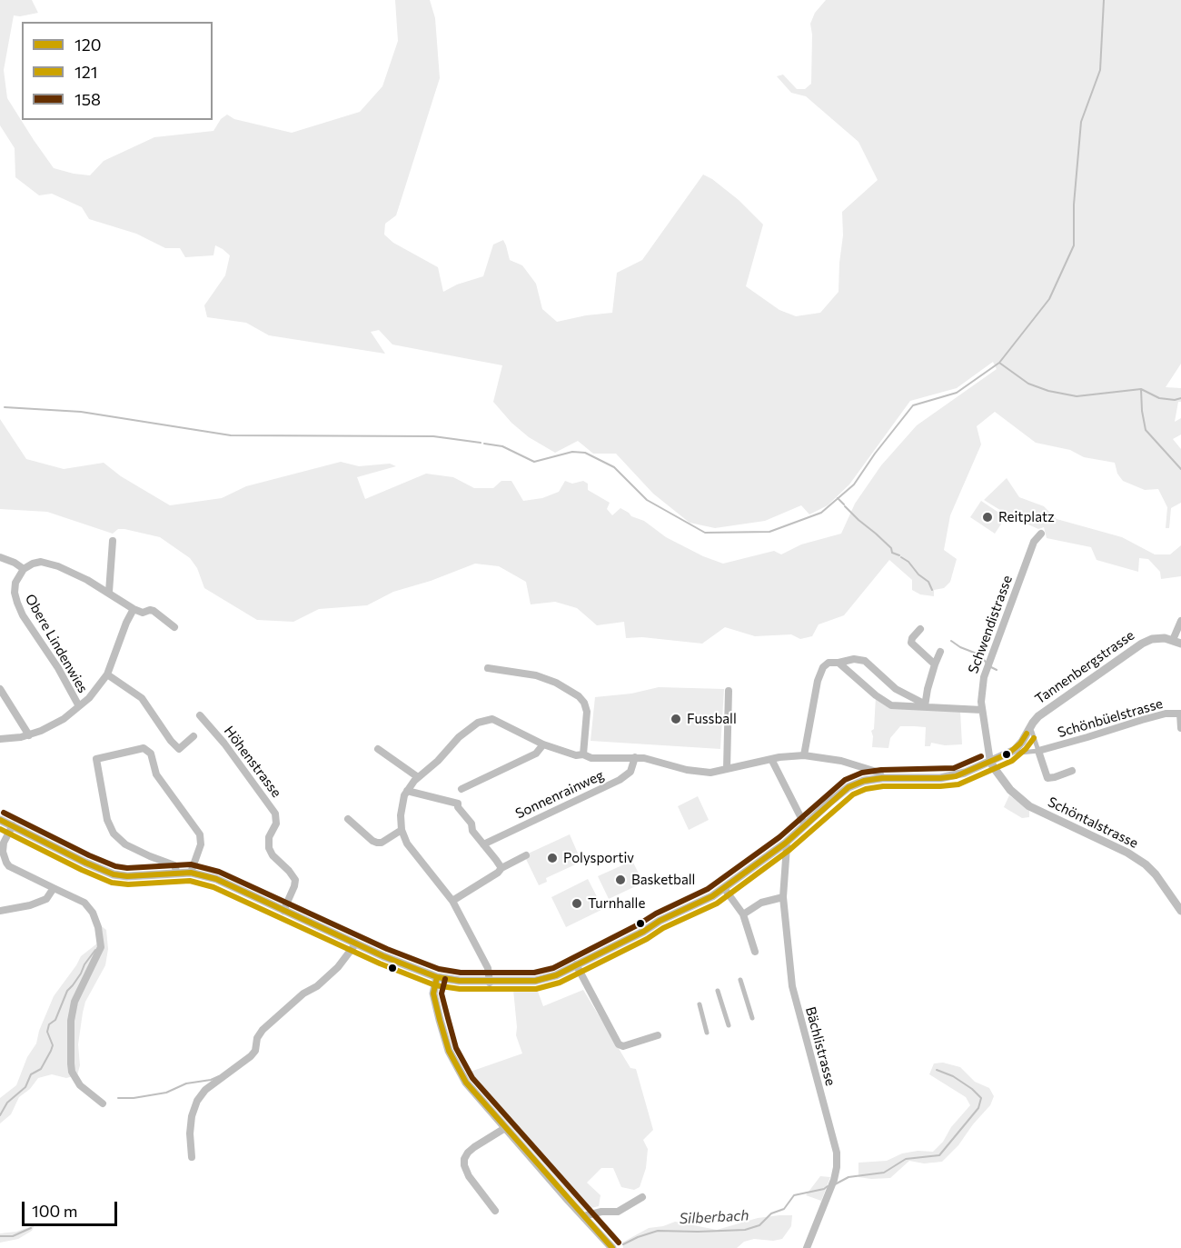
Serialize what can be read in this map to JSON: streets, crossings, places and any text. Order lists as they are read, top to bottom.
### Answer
{
  "streets": {
    "street": [
      "Schwendistrasse",
      "Obere Lindenwies",
      "Tannenbergstrasse",
      "Schönbüelstrasse",
      "Höhenstrasse",
      "Sonnenrainweg",
      "Schöntalstrasse",
      "Bächlistrasse"
    ]
  },
  "crossings": [
    ["Schwendistrasse", "Schöntalstrasse"],
    ["Tannenbergstrasse", "Schönbüelstrasse"]
  ],
  "water": ["Silberbach"],
  "places": [
    "Reitplatz",
    "Fussball",
    "Polysportiv",
    "Basketball",
    "Turnhalle"
  ],
  "lines": ["transit line 120", "transit line 121", "transit line 158"],
  "legend": ["120", "121", "158"],
  "scale_bar": "100 m"
}
